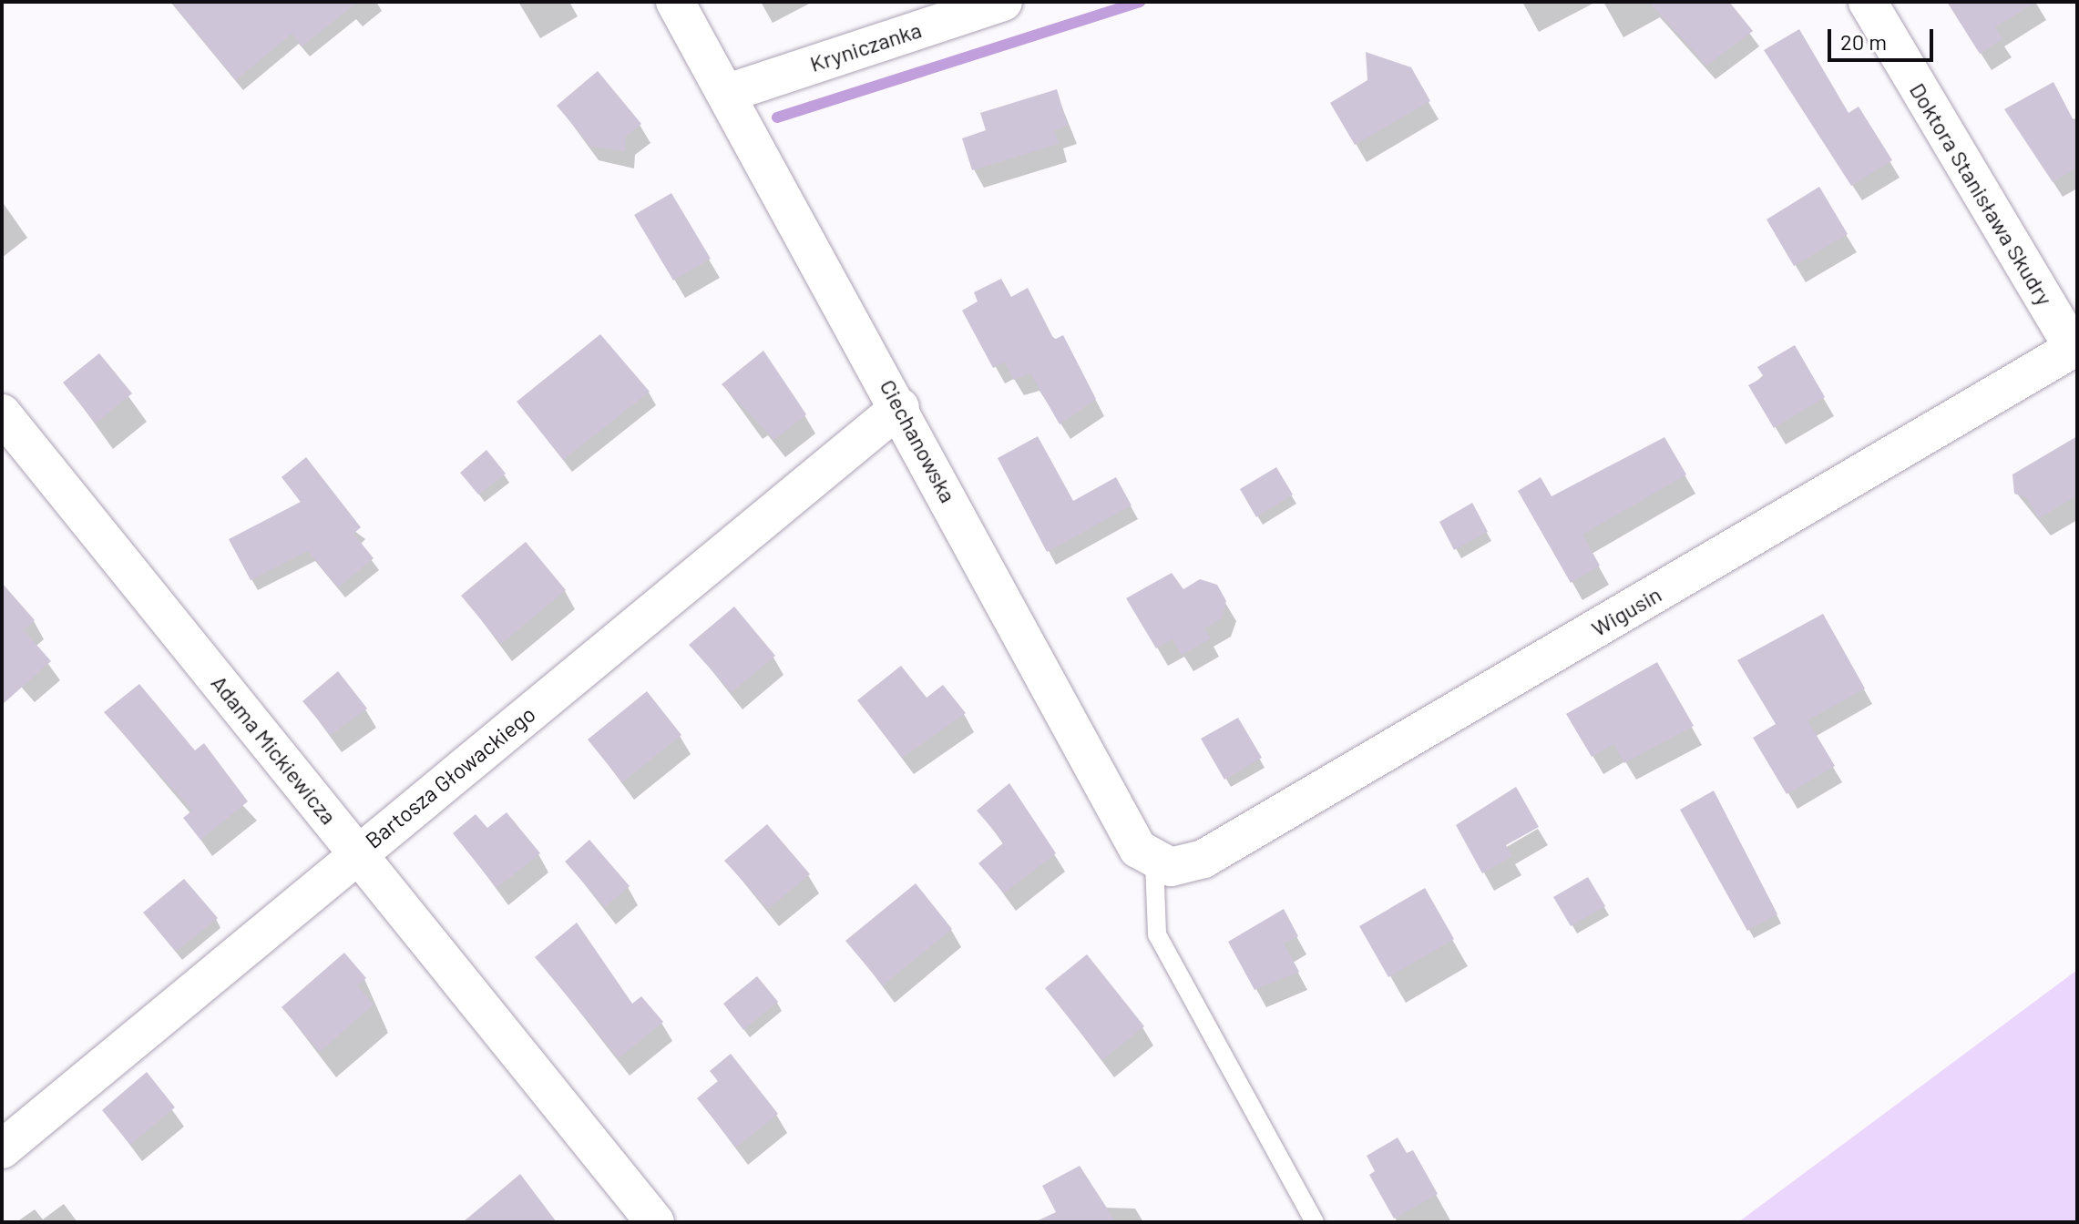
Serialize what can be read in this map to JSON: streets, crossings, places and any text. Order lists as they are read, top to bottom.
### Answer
{
  "streets": {
    "street": [
      "Kryniczanka",
      "Doktora Stanisława Skudry",
      "Ciechanowska",
      "Wigusin",
      "Adama Mickiewicza",
      "Bartosza Głowackiego"
    ]
  },
  "crossings": [
    ["Kryniczanka", "Ciechanowska"],
    ["Doktora Stanisława Skudry", "Wigusin"],
    ["Ciechanowska", "Wigusin"],
    ["Ciechanowska", "Bartosza Głowackiego"],
    ["Adama Mickiewicza", "Bartosza Głowackiego"]
  ],
  "scale_bar": "20 m"
}
